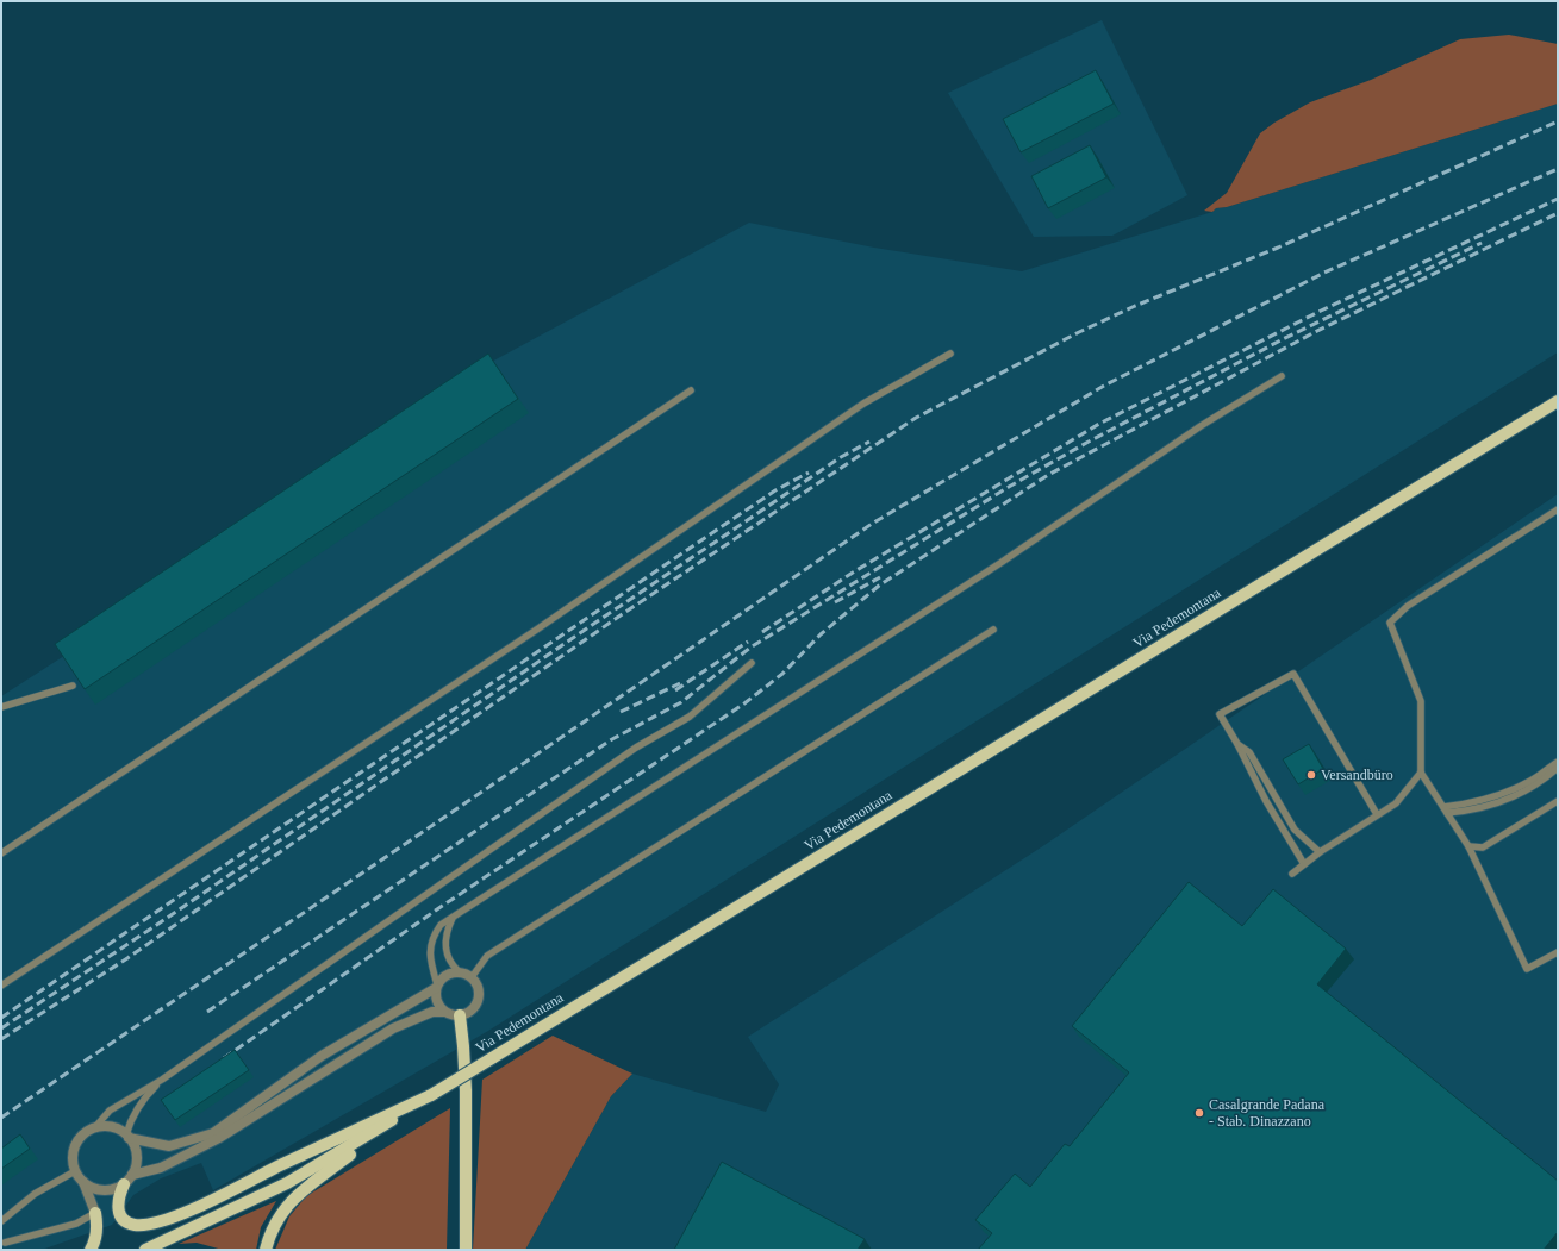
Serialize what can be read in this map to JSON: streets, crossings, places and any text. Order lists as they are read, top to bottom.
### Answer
{
  "streets": {
    "main road": ["Via Pedemontana"]
  },
  "places": ["Versandbüro", "Casalgrande Padana - Stab. Dinazzano"]
}
